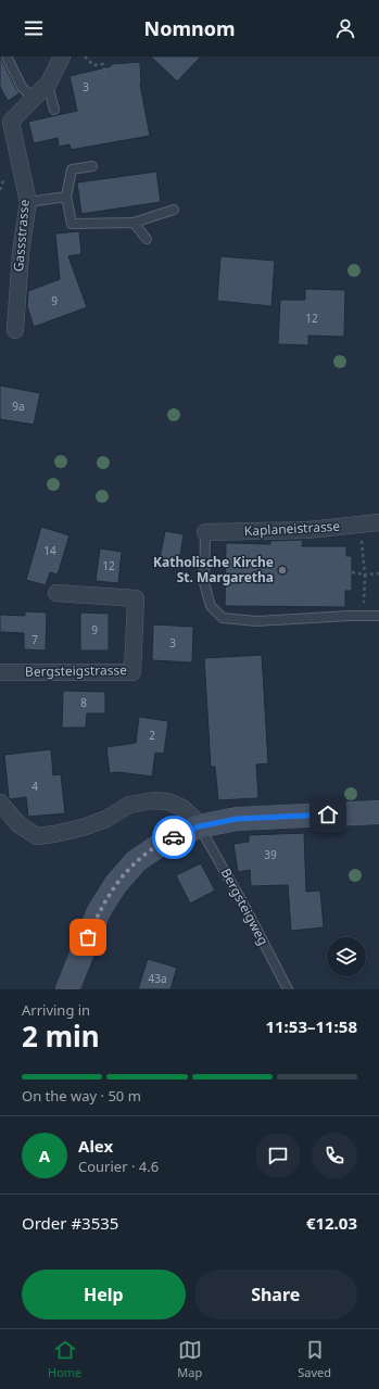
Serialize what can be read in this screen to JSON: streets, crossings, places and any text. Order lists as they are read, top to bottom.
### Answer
{
  "streets": {
    "street": ["Gassstrasse", "Kaplaneistrasse", "Bergsteigstrasse"],
    "lane": ["Bergsteigweg"]
  },
  "places": ["Katholische Kirche St. Margaretha"],
  "house_numbers": [
    "3",
    "9",
    "12",
    "9a",
    "14",
    "12",
    "9",
    "7",
    "3",
    "8",
    "2",
    "4",
    "39",
    "43a"
  ],
  "page": {
    "header": "Nomnom",
    "heading": ["2 min", "Arriving in", "11:53–11:58"],
    "panel": [
      "Alex",
      "Courier · 4.6",
      "Order #3535",
      "€12.03"
    ],
    "bar": "On the way · 50 m",
    "round": "A",
    "buttons": ["Help", "Share"],
    "tabs": ["Home", "Map", "Saved"]
  }
}
